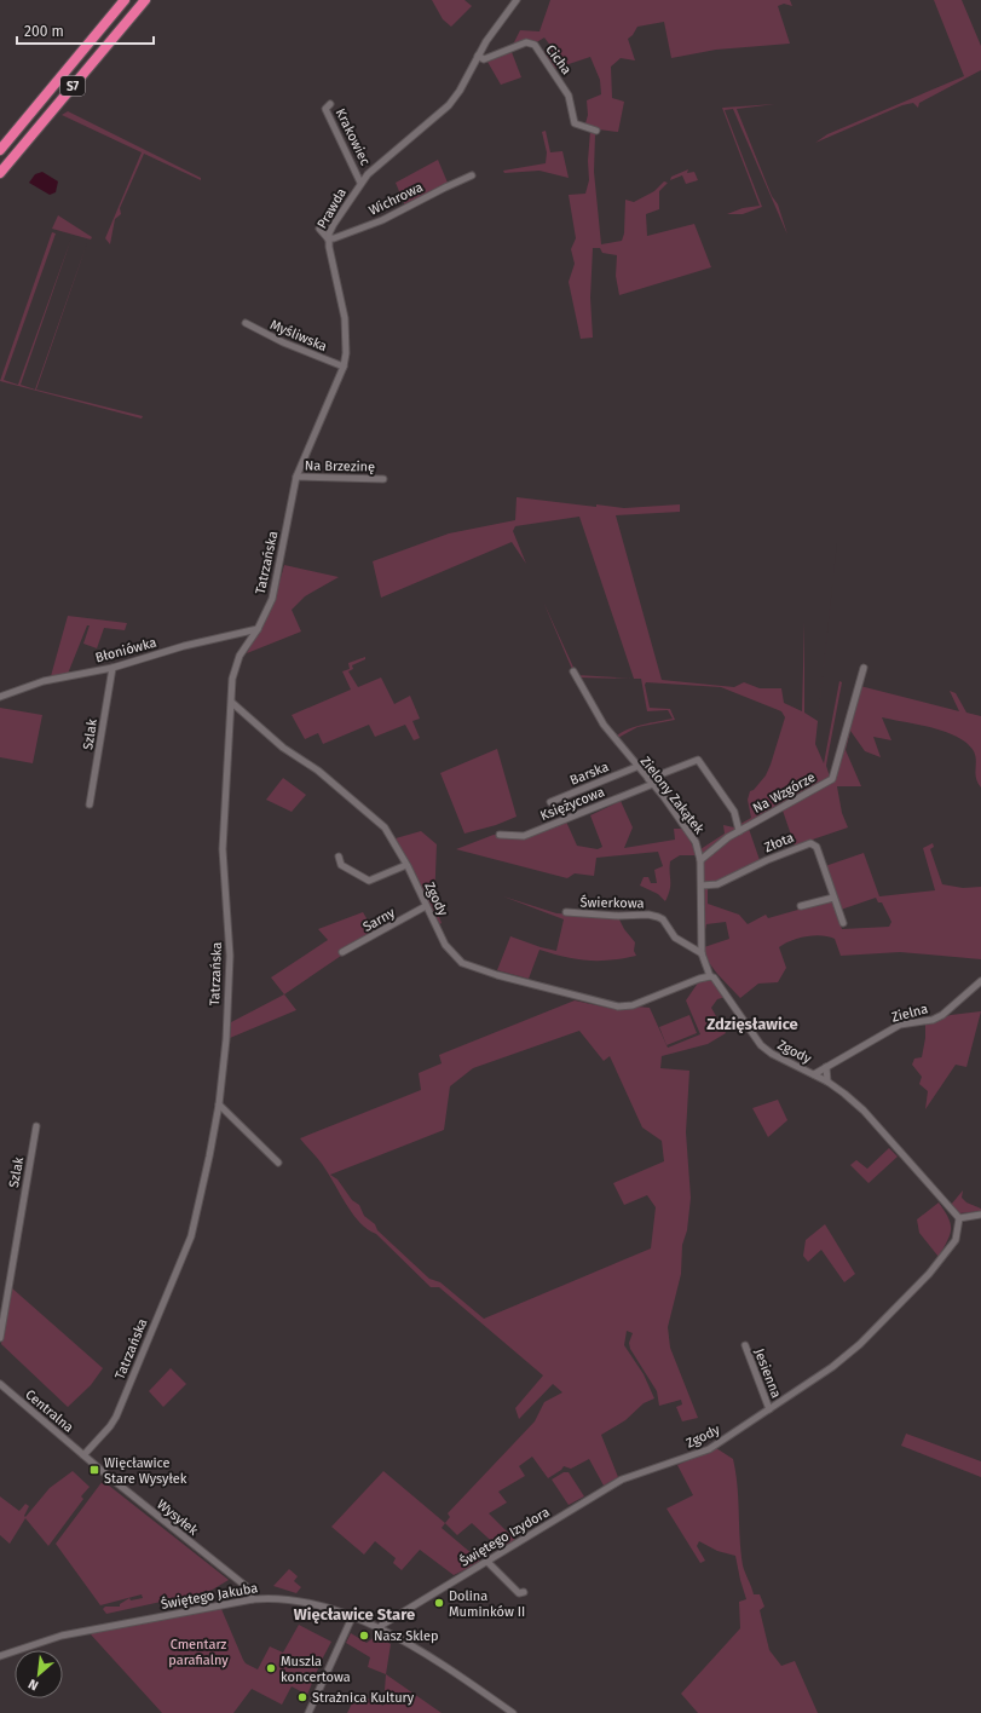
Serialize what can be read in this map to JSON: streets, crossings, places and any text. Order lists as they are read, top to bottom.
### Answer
{
  "streets": {
    "highway": ["S7"],
    "street": [
      "Cicha",
      "Krakowiec",
      "Wichrowa",
      "Prawda",
      "Myśliwska",
      "Na Brzezinę",
      "Tatrzańska",
      "Błoniówka",
      "Szlak",
      "Barska",
      "Na Wzgórze",
      "Zielony Zakątek",
      "Księżycowa",
      "Złota",
      "Zgody",
      "Świerkowa",
      "Sarny",
      "Zielna",
      "Jesienna",
      "Centralna",
      "Wysyłek",
      "Świętego Izydora",
      "Świętego Jakuba"
    ]
  },
  "crossings": [
    ["Cicha", "Prawda"],
    ["Krakowiec", "Prawda"],
    ["Wichrowa", "Prawda"],
    ["Prawda", "Myśliwska"],
    ["Prawda", "Na Brzezinę"],
    ["Prawda", "Tatrzańska"],
    ["Na Brzezinę", "Tatrzańska"],
    ["Tatrzańska", "Błoniówka"],
    ["Tatrzańska", "Zgody"],
    ["Tatrzańska", "Centralna"],
    ["Tatrzańska", "Wysyłek"],
    ["Błoniówka", "Szlak"],
    ["Barska", "Zielony Zakątek"],
    ["Na Wzgórze", "Zielony Zakątek"],
    ["Na Wzgórze", "Księżycowa"],
    ["Zielony Zakątek", "Księżycowa"],
    ["Zielony Zakątek", "Złota"],
    ["Zielony Zakątek", "Zgody"],
    ["Zielony Zakątek", "Świerkowa"],
    ["Zgody", "Sarny"],
    ["Zgody", "Zielna"],
    ["Zgody", "Jesienna"],
    ["Zgody", "Świętego Izydora"],
    ["Centralna", "Wysyłek"],
    ["Wysyłek", "Świętego Jakuba"],
    ["Świętego Izydora", "Świętego Jakuba"]
  ],
  "districts": ["Zdzięsławice", "Więcławice Stare"],
  "parks": ["Cmentarz parafialny"],
  "places": {
    "transit": ["Więcławice Stare Wysyłek"],
    "other": [
      "Dolina Muminków II",
      "Nasz Sklep",
      "Muszla koncertowa",
      "Strażnica Kultury"
    ]
  },
  "scale_bar": "200 m",
  "north": "bottom left"
}
